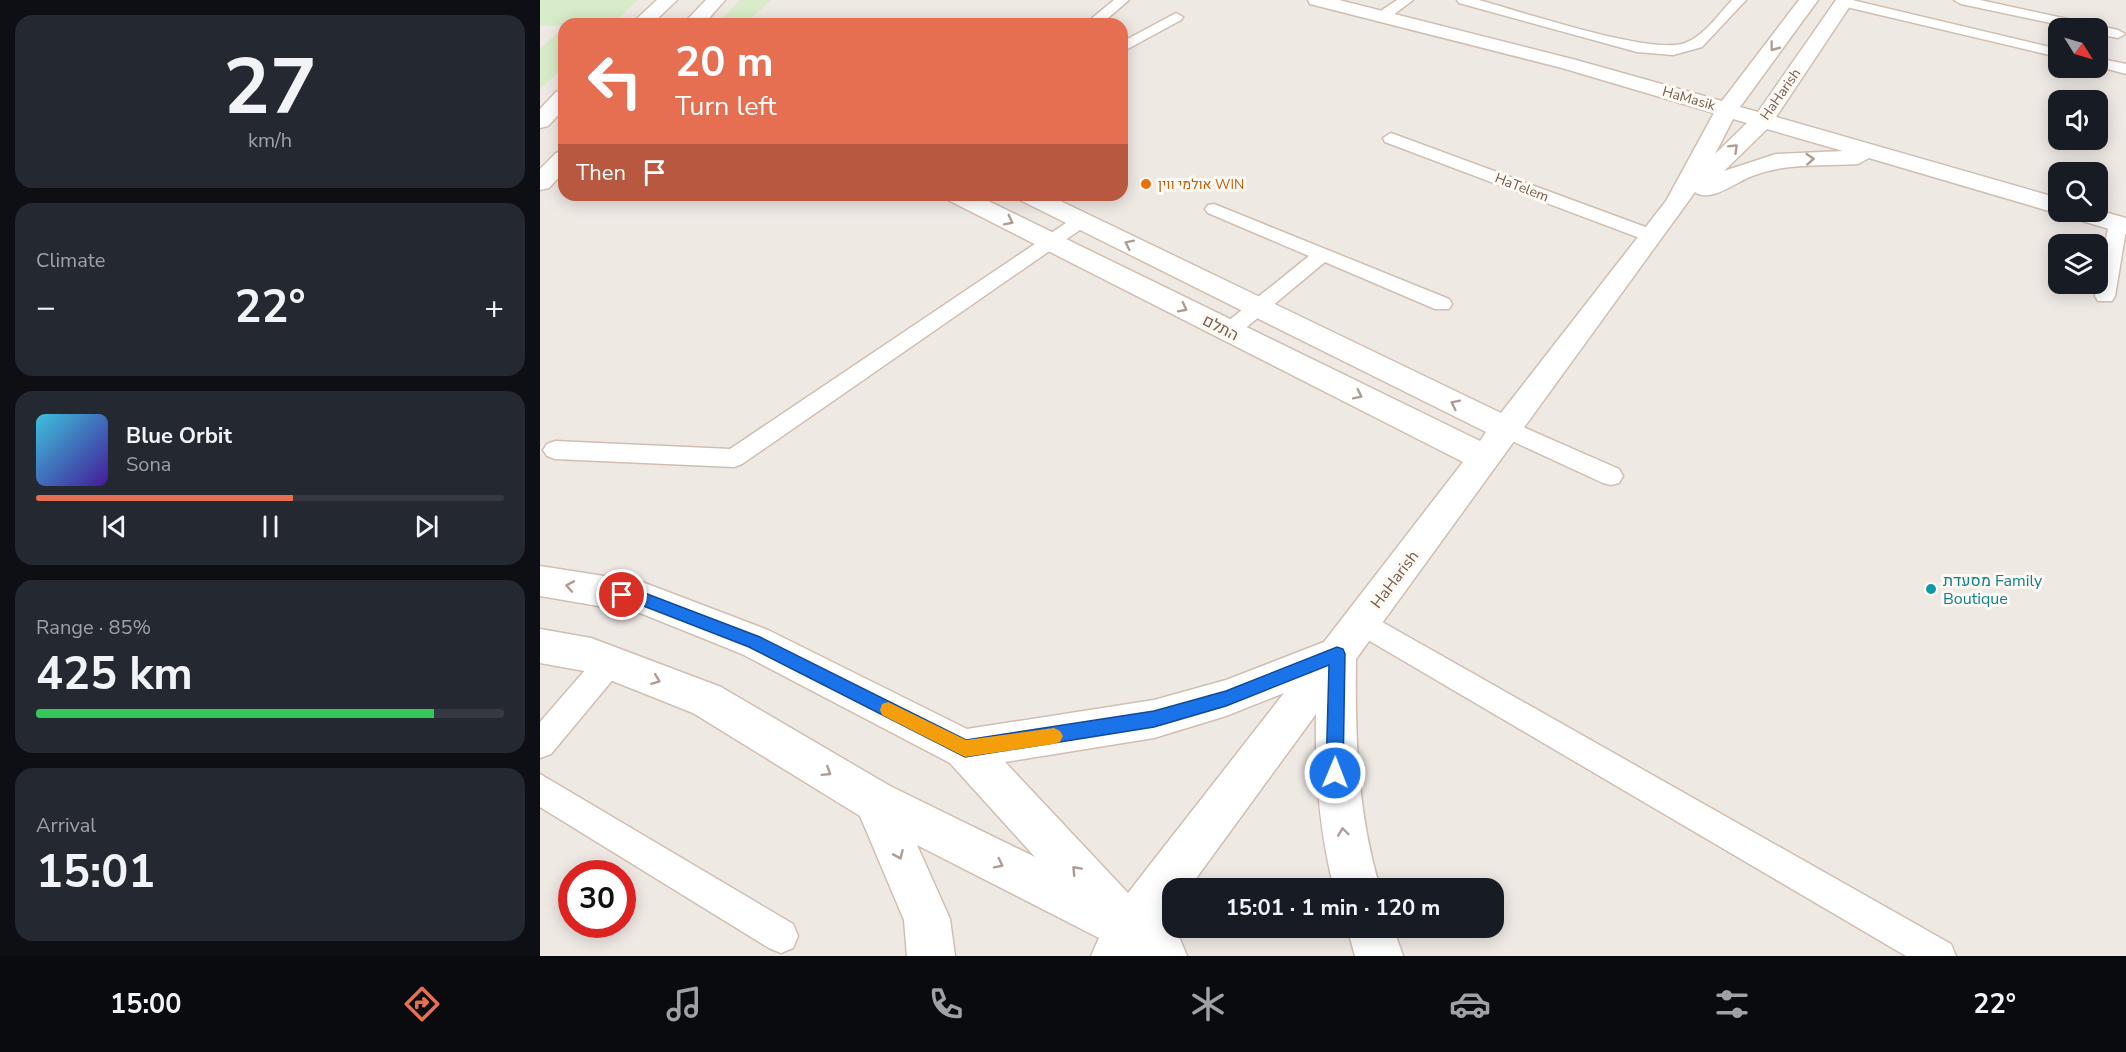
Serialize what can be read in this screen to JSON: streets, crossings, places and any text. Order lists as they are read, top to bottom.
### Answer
{
  "streets": {
    "street": ["HaHarish", "HaMasik", "התלם"],
    "lane": ["HaTelem"]
  },
  "crossings": [
    ["HaHarish", "HaMasik"],
    ["HaHarish", "HaTelem"],
    ["HaHarish", "התלם"]
  ],
  "places": ["אולמי ווין WIN", "מסעדת Family Boutique"],
  "north": "bottom right",
  "page": {
    "tile": [
      ["27", "km/h"],
      "Climate",
      ["Range · 85%", "425 km"],
      ["Arrival", "15:01"]
    ],
    "turn": ["20 m", "Turn left"],
    "then": "Then",
    "heat": ["−", "22°", "+"],
    "song": ["Blue Orbit", "Sona"],
    "limit": "30",
    "trip": "15:01 · 1 min · 120 m",
    "tabs": ["15:00", "22°"]
  }
}
